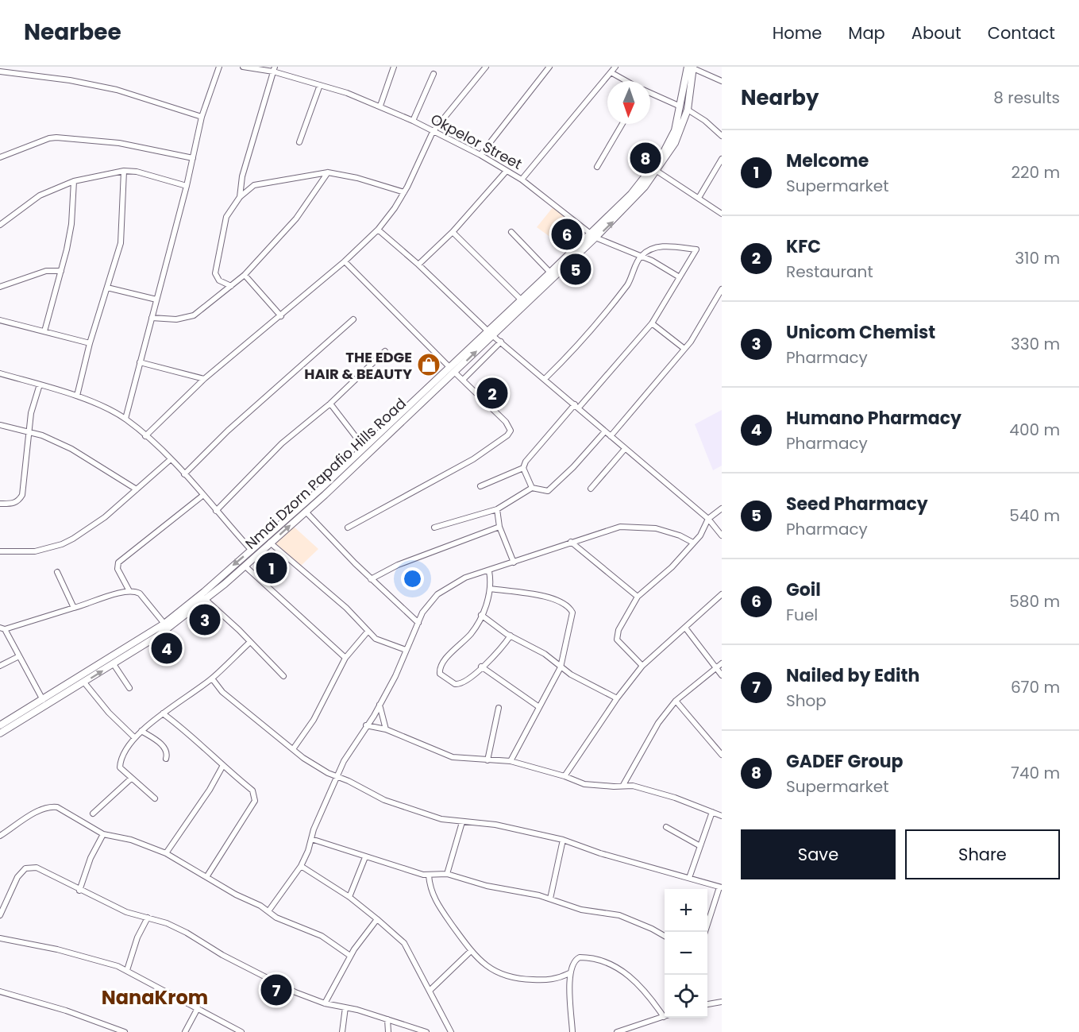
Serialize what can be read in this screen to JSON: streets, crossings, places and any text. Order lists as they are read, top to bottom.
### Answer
{
  "streets": {
    "street": ["Okpelor Street", "Nmai Dzorn Papafio Hills Road"]
  },
  "crossings": [
    ["Okpelor Street", "Nmai Dzorn Papafio Hills Road"]
  ],
  "districts": ["NanaKrom"],
  "places": {
    "shop": ["THE EDGE HAIR & BEAUTY"]
  },
  "north": "bottom",
  "page": {
    "header": "Nearbee",
    "nav": [
      "Home",
      "Map",
      "About",
      "Contact"
    ],
    "heading": ["Nearby", "8 results"],
    "list": [
      {
        "mark": "1",
        "name": "Melcome",
        "note": "Supermarket",
        "value": "220 m"
      },
      {
        "mark": "2",
        "name": "KFC",
        "note": "Restaurant",
        "value": "310 m"
      },
      {
        "mark": "3",
        "name": "Unicom Chemist",
        "note": "Pharmacy",
        "value": "330 m"
      },
      {
        "mark": "4",
        "name": "Humano Pharmacy",
        "note": "Pharmacy",
        "value": "400 m"
      },
      {
        "mark": "5",
        "name": "Seed Pharmacy",
        "note": "Pharmacy",
        "value": "540 m"
      },
      {
        "mark": "6",
        "name": "Goil",
        "note": "Fuel",
        "value": "580 m"
      },
      {
        "mark": "7",
        "name": "Nailed by Edith",
        "note": "Shop",
        "value": "670 m"
      },
      {
        "mark": "8",
        "name": "GADEF Group",
        "note": "Supermarket",
        "value": "740 m"
      }
    ],
    "pins": [
      "8",
      "6",
      "5",
      "2",
      "1",
      "3",
      "4",
      "7"
    ],
    "buttons": ["Save", "Share"],
    "map_buttons": ["+", "−"]
  }
}
